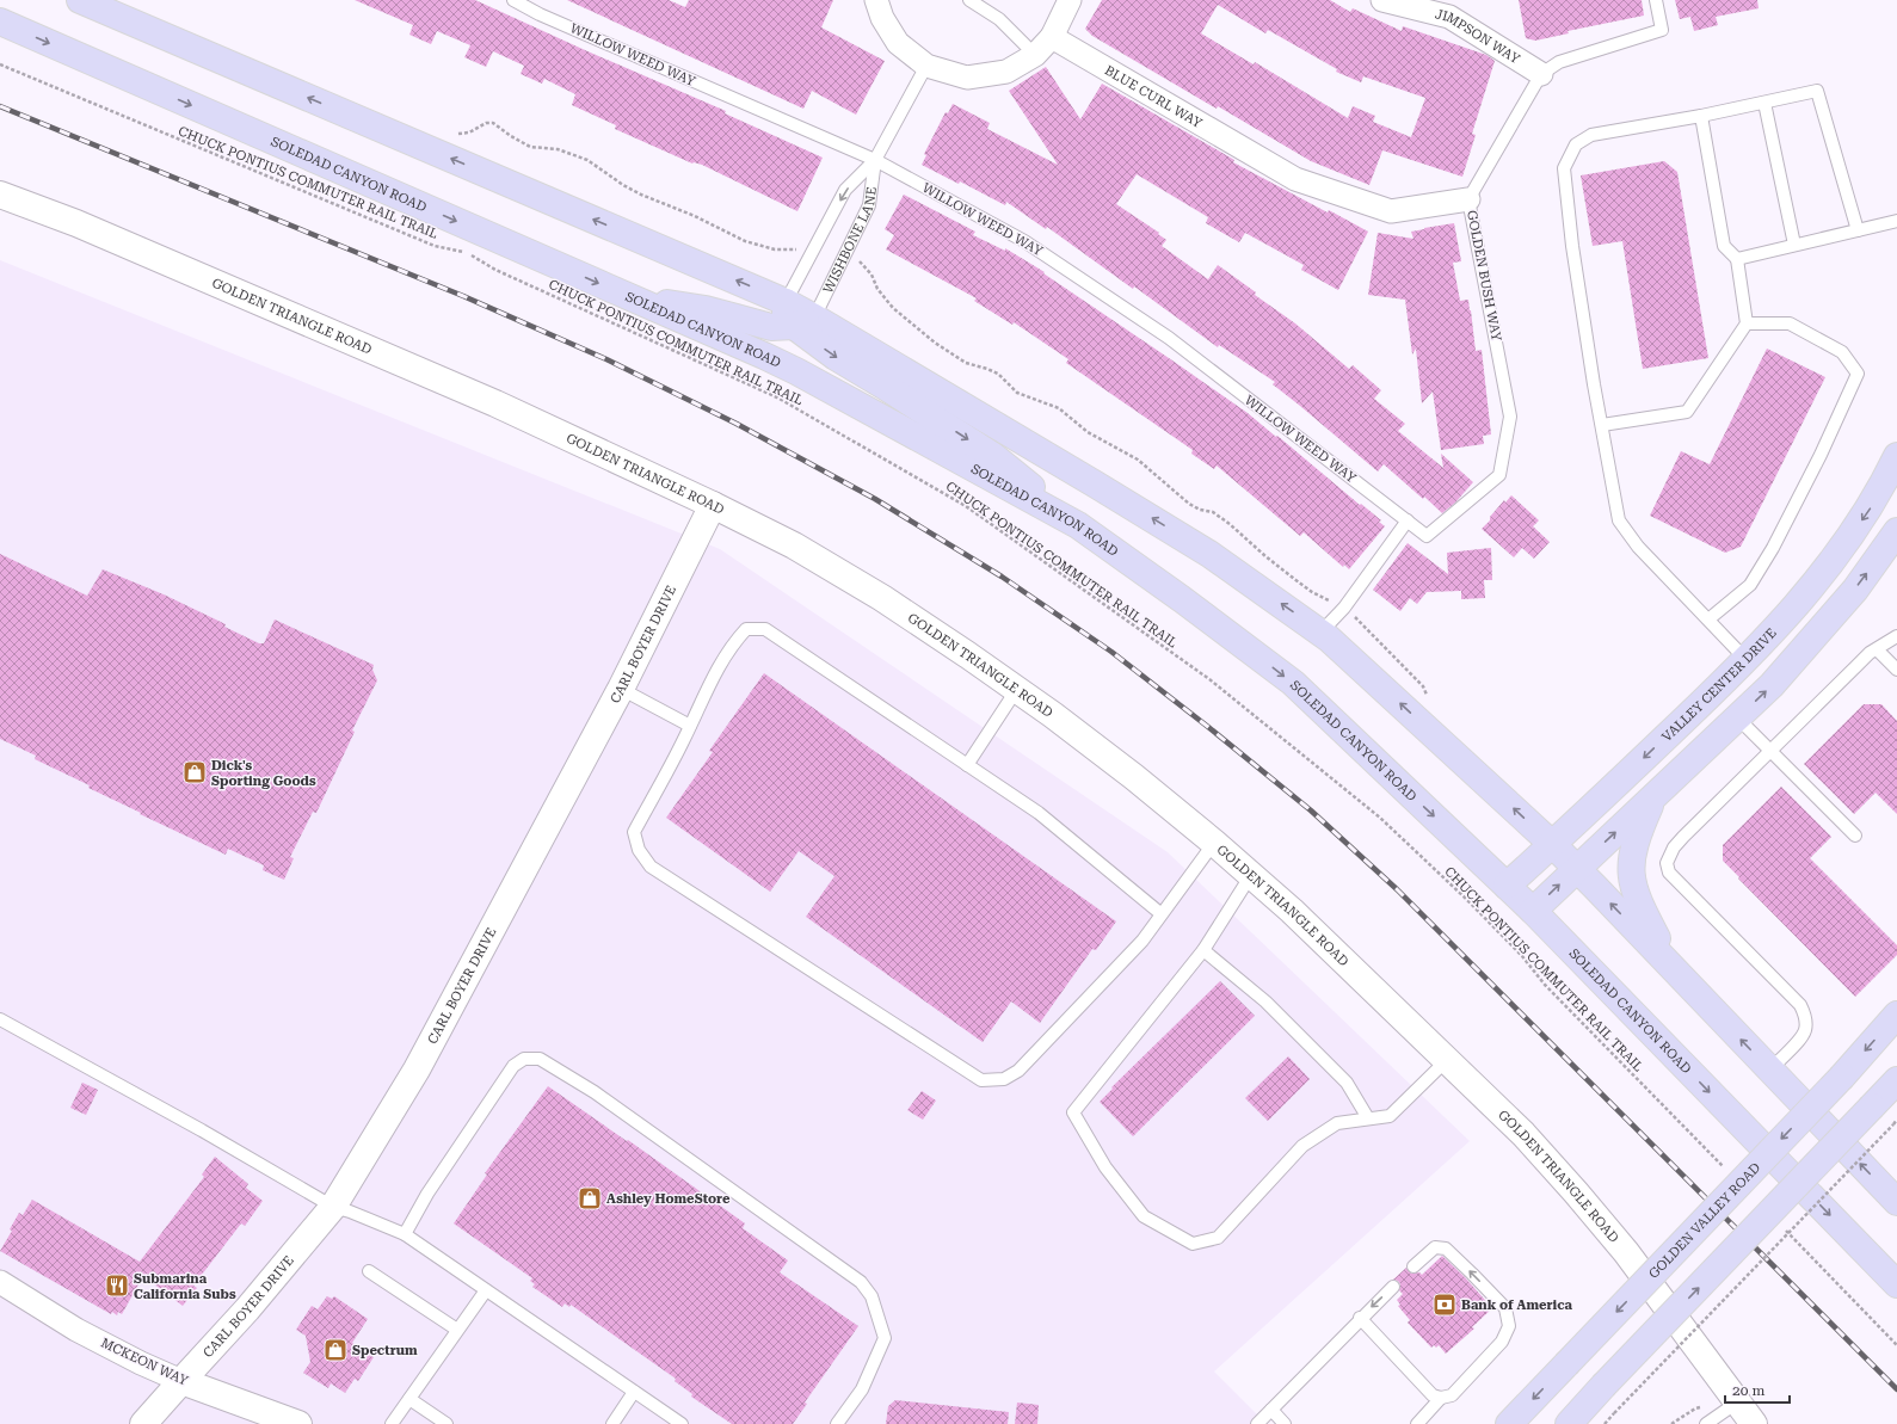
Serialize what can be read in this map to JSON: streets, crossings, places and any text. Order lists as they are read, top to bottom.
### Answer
{
  "streets": {
    "main road": ["SOLEDAD CANYON ROAD", "VALLEY CENTER DRIVE", "GOLDEN VALLEY ROAD"],
    "street": [
      "JIMPSON WAY",
      "BLUE CURL WAY",
      "GOLDEN TRIANGLE ROAD",
      "CARL BOYER DRIVE",
      "MCKEON WAY"
    ],
    "lane": ["WILLOW WEED WAY", "WISHBONE LANE", "GOLDEN BUSH WAY"],
    "path": ["CHUCK PONTIUS COMMUTER RAIL TRAIL"]
  },
  "crossings": [
    ["JIMPSON WAY", "GOLDEN BUSH WAY"],
    ["WILLOW WEED WAY", "WISHBONE LANE"],
    ["WILLOW WEED WAY", "GOLDEN BUSH WAY"],
    ["BLUE CURL WAY", "GOLDEN BUSH WAY"],
    ["SOLEDAD CANYON ROAD", "VALLEY CENTER DRIVE"],
    ["GOLDEN TRIANGLE ROAD", "CARL BOYER DRIVE"],
    ["CARL BOYER DRIVE", "MCKEON WAY"]
  ],
  "places": {
    "shop": ["Dick's Sporting Goods", "Ashley HomeStore", "Spectrum"],
    "restaurant": ["Submarina California Subs"],
    "bank": ["Bank of America"]
  },
  "scale_bar": "20 m"
}
